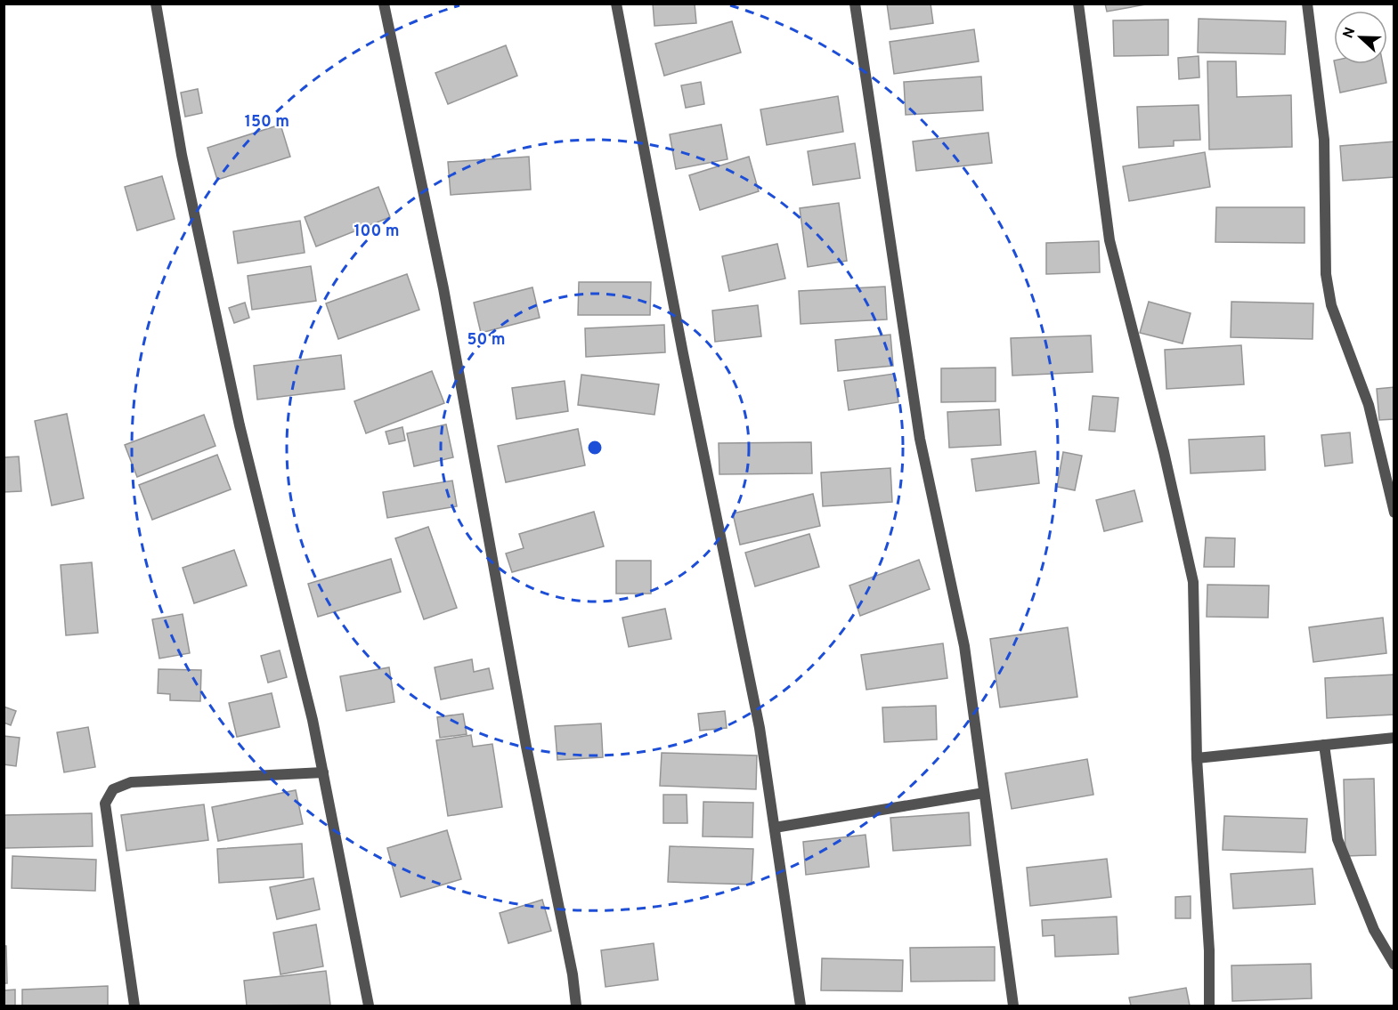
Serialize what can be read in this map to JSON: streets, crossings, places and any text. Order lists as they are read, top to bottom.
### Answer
{
  "north": "left",
  "rings": ["150 m", "100 m", "50 m"]
}
